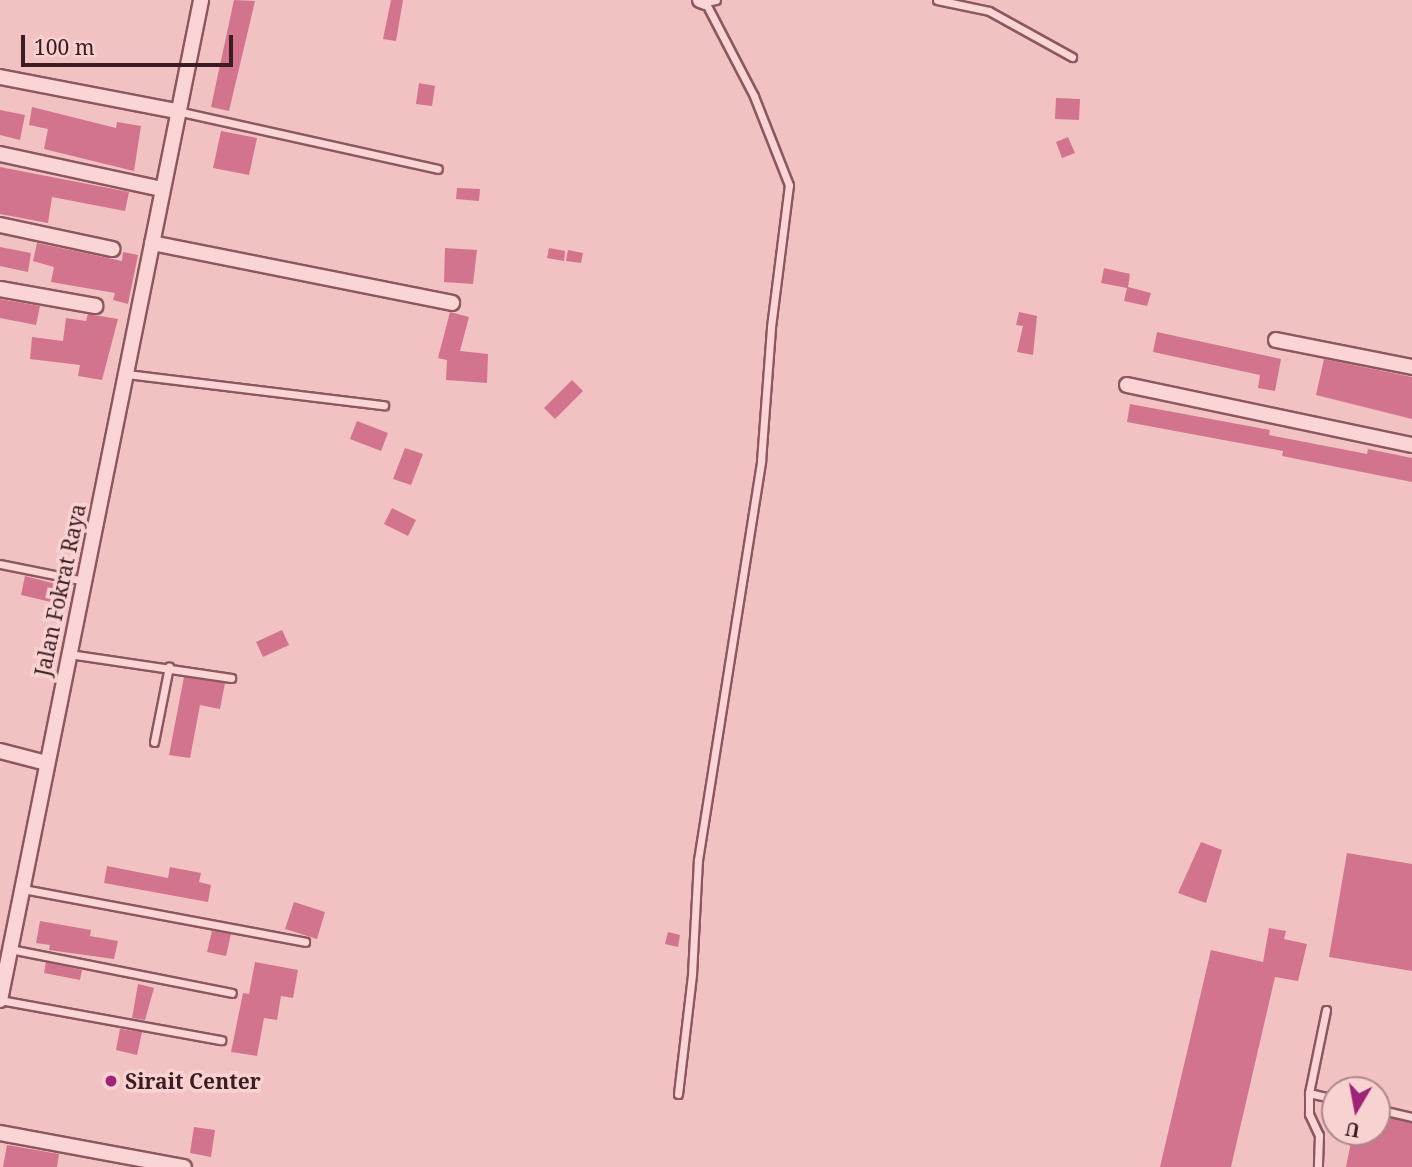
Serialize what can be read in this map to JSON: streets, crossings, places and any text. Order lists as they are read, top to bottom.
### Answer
{
  "streets": {
    "street": ["Jalan Fokrat Raya"]
  },
  "places": ["Sirait Center"],
  "scale_bar": "100 m",
  "north": "bottom"
}
